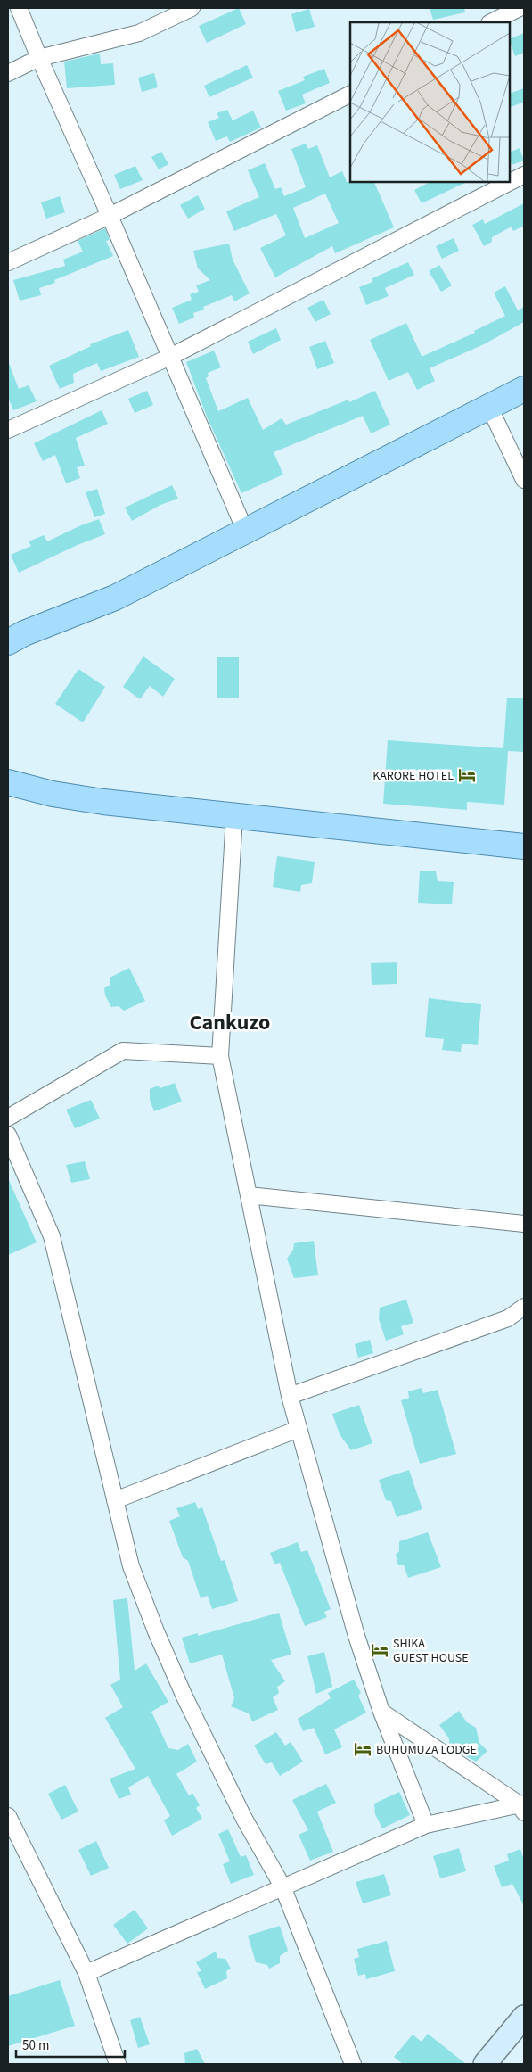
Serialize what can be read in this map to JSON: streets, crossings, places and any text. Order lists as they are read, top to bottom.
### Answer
{
  "districts": ["Cankuzo"],
  "places": {
    "hotel": ["KARORE HOTEL", "SHIKA GUEST HOUSE", "BUHUMUZA LODGE"]
  },
  "scale_bar": "50 m"
}
